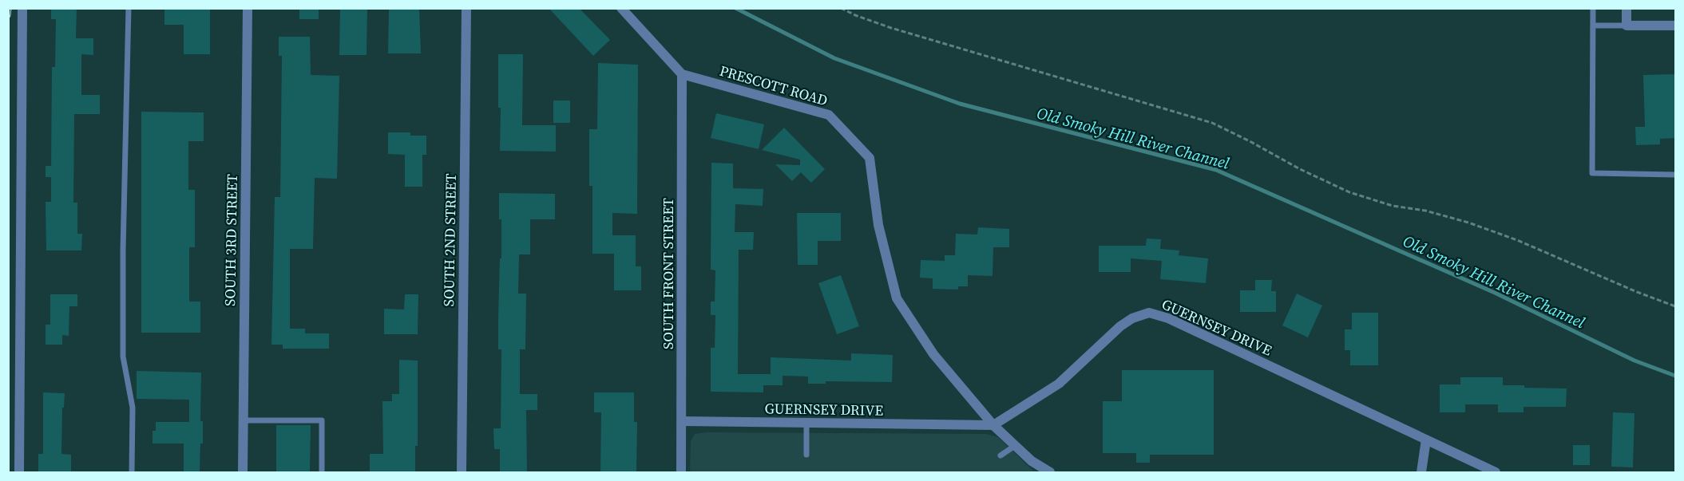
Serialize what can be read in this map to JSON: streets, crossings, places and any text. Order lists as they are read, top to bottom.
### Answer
{
  "streets": {
    "street": [
      "PRESCOTT ROAD",
      "SOUTH 3RD STREET",
      "SOUTH 2ND STREET",
      "SOUTH FRONT STREET",
      "GUERNSEY DRIVE"
    ]
  },
  "crossings": [
    ["PRESCOTT ROAD", "SOUTH FRONT STREET"],
    ["PRESCOTT ROAD", "GUERNSEY DRIVE"],
    ["SOUTH FRONT STREET", "GUERNSEY DRIVE"]
  ],
  "water": ["Old Smoky Hill River Channel"]
}
